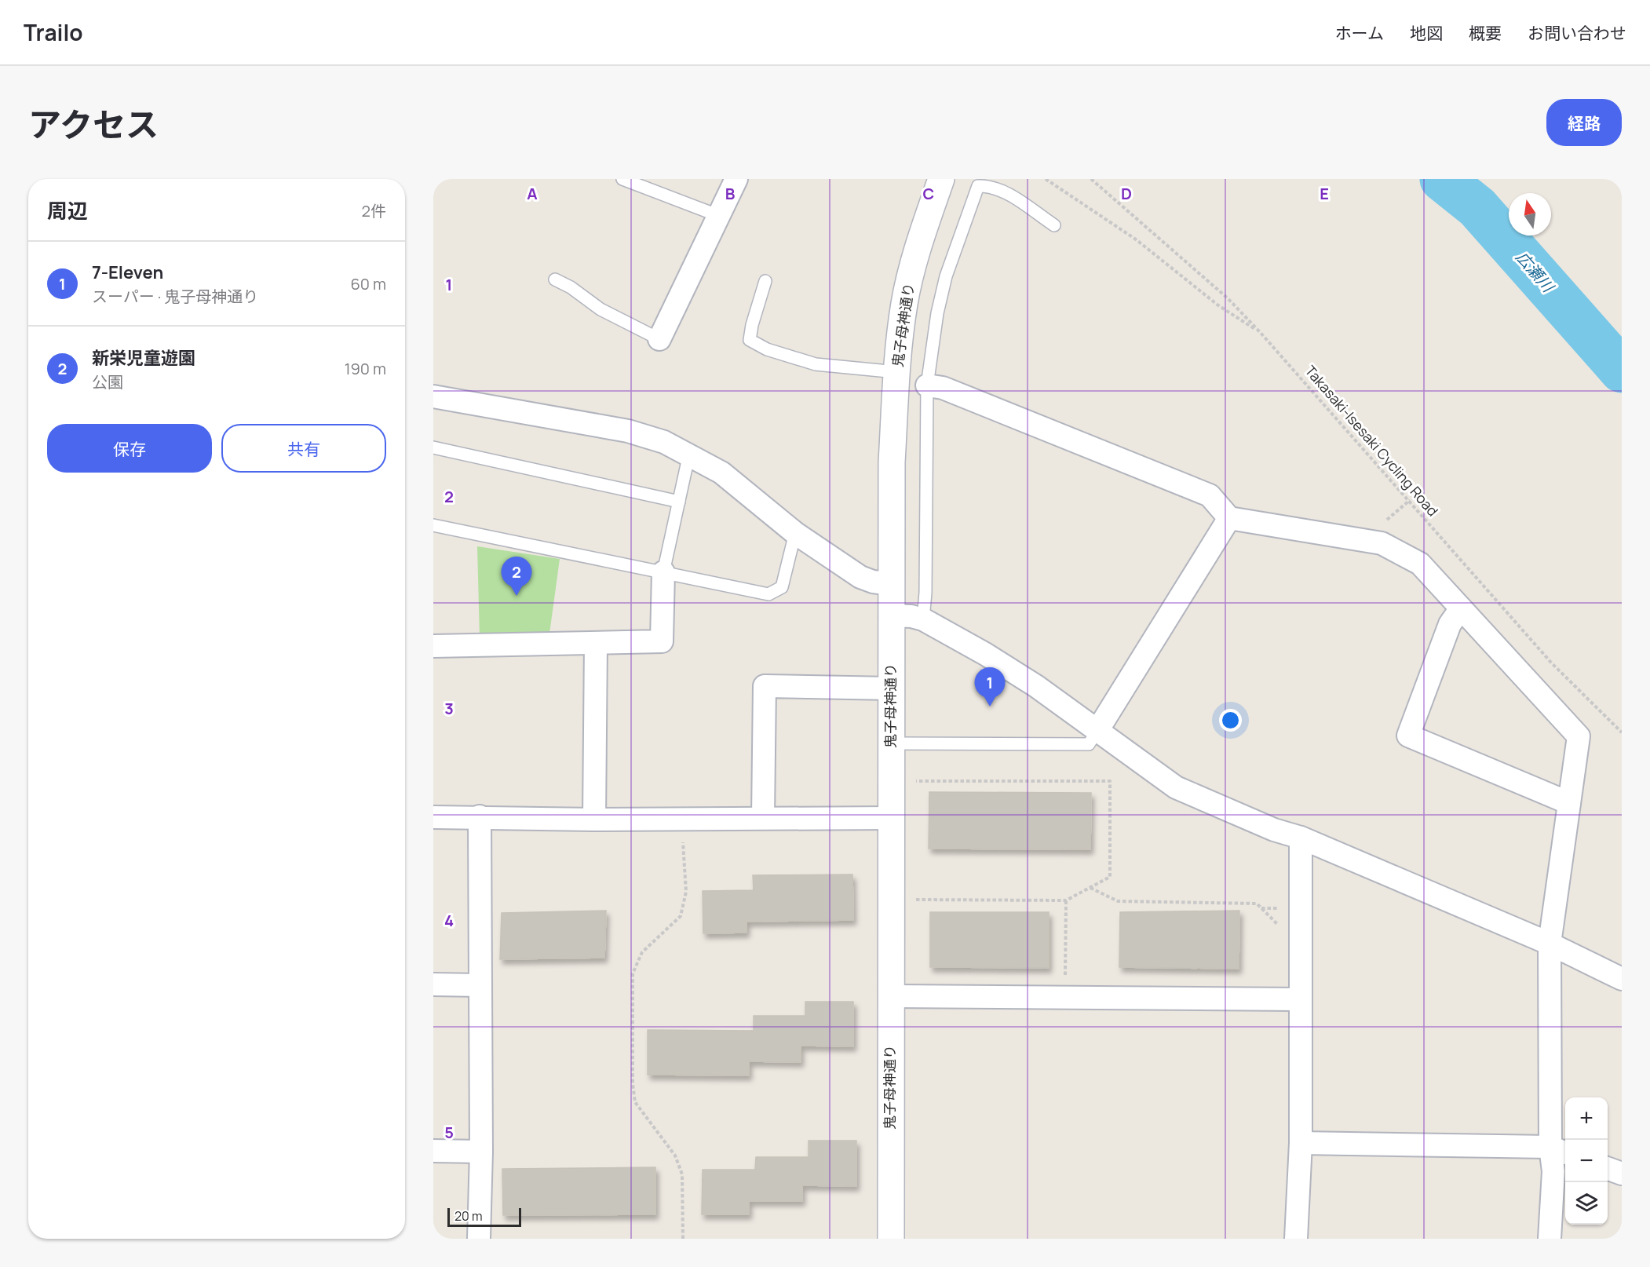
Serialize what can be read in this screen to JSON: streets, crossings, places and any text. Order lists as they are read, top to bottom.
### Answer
{
  "streets": {
    "street": ["鬼子母神通り"],
    "path": ["Takasaki-Isesaki Cycling Road"]
  },
  "water": ["広瀬川"],
  "scale_bar": "20 m",
  "north": "top",
  "page": {
    "header": "Trailo",
    "nav": [
      "ホーム",
      "地図",
      "概要",
      "お問い合わせ"
    ],
    "title": "アクセス",
    "buttons": [
      "経路",
      ["保存", "共有"]
    ],
    "heading": ["周辺", "2件"],
    "list": [
      {
        "mark": "1",
        "name": "7-Eleven",
        "note": "スーパー · 鬼子母神通り",
        "value": "60 m"
      },
      {
        "mark": "2",
        "name": "新栄児童遊園",
        "note": "公園",
        "value": "190 m"
      }
    ],
    "pins": ["2", "1"],
    "map_buttons": ["+", "−"],
    "scale": "20 m"
  },
  "grid": {
    "columns": [
      "A",
      "B",
      "C",
      "D",
      "E"
    ],
    "rows": [
      "1",
      "2",
      "3",
      "4",
      "5"
    ]
  }
}
